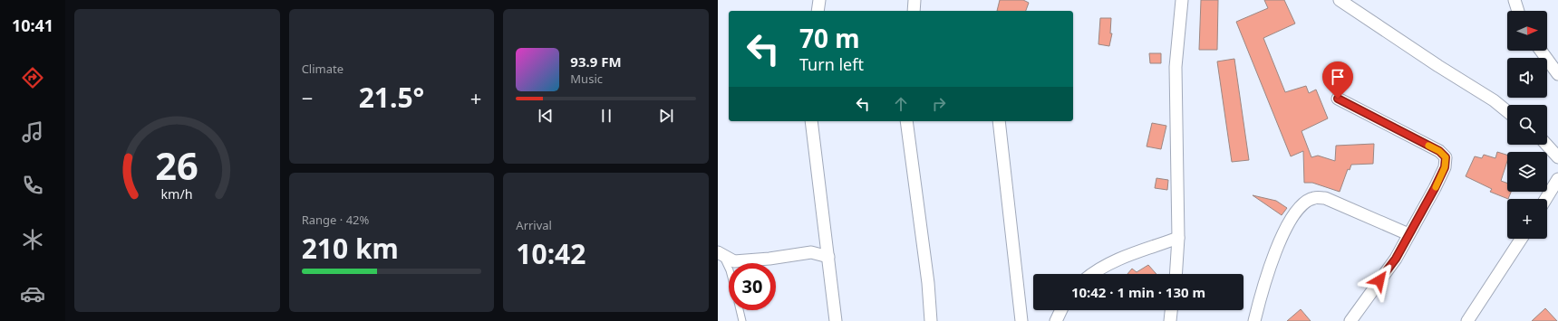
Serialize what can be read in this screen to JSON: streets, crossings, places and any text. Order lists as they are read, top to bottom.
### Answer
{
  "north": "right",
  "page": {
    "tabs": "10:41",
    "tile": [
      "Climate",
      ["Range · 42%", "210 km"],
      ["Arrival", "10:42"]
    ],
    "map_buttons": "+",
    "turn": ["70 m", "Turn left"],
    "song": ["93.9 FM", "Music"],
    "heat": ["−", "21.5°", "+"],
    "limit": "30",
    "trip": "10:42 · 1 min · 130 m",
    "gauge": ["26", "km/h"]
  }
}
